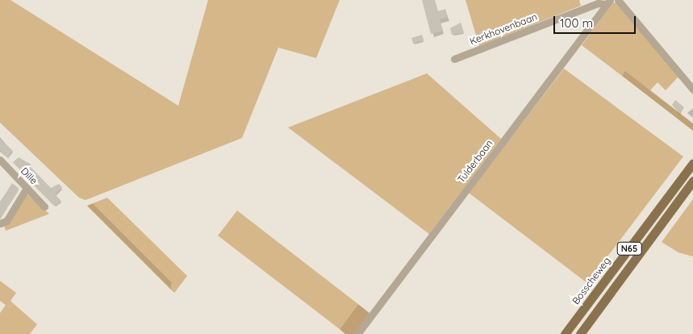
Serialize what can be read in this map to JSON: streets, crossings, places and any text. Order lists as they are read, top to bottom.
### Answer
{
  "streets": {
    "main road": ["N65", "Bosscheweg"],
    "street": ["Kerkhovenbaan", "Tulderbaan", "Dille"]
  },
  "crossings": [
    ["Kerkhovenbaan", "Tulderbaan"]
  ],
  "scale_bar": "100 m"
}
